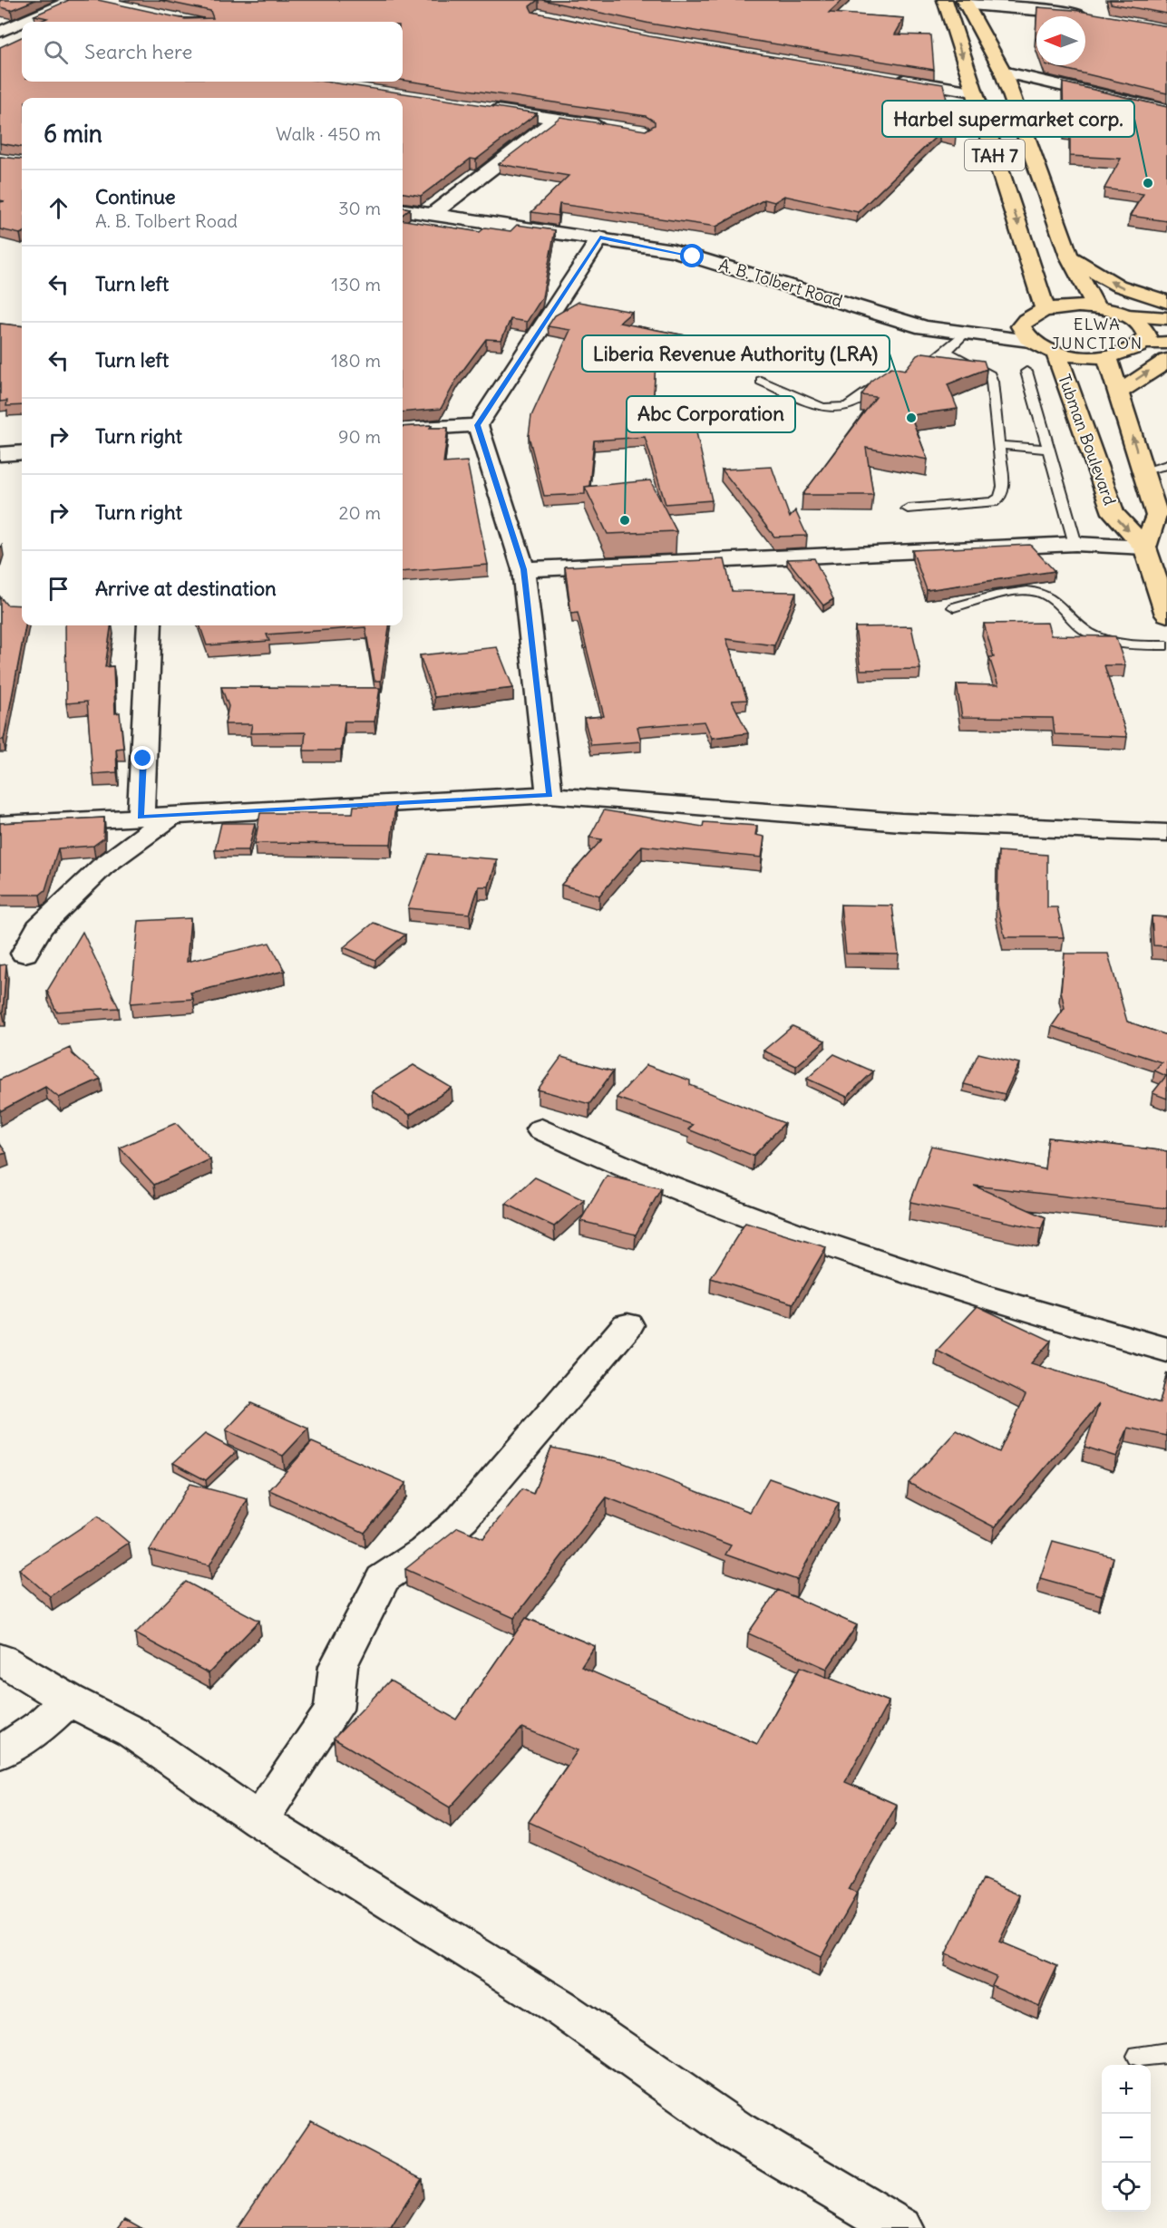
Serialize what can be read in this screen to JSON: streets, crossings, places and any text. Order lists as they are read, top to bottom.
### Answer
{
  "streets": {
    "main road": ["TAH 7", "Tubman Boulevard"],
    "street": ["A. B. Tolbert Road"]
  },
  "districts": ["ELWA JUNCTION"],
  "places": ["Harbel supermarket corp.", "Liberia Revenue Authority (LRA)", "Abc Corporation"],
  "north": "left",
  "page": {
    "search": "Search here",
    "heading": ["6 min", "Walk · 450 m"],
    "list": [
      ["Continue", "A. B. Tolbert Road", "30 m"],
      ["Turn left", "130 m"],
      ["Turn left", "180 m"],
      ["Turn right", "90 m"],
      ["Turn right", "20 m"],
      "Arrive at destination"
    ],
    "map_buttons": ["+", "−"]
  }
}
